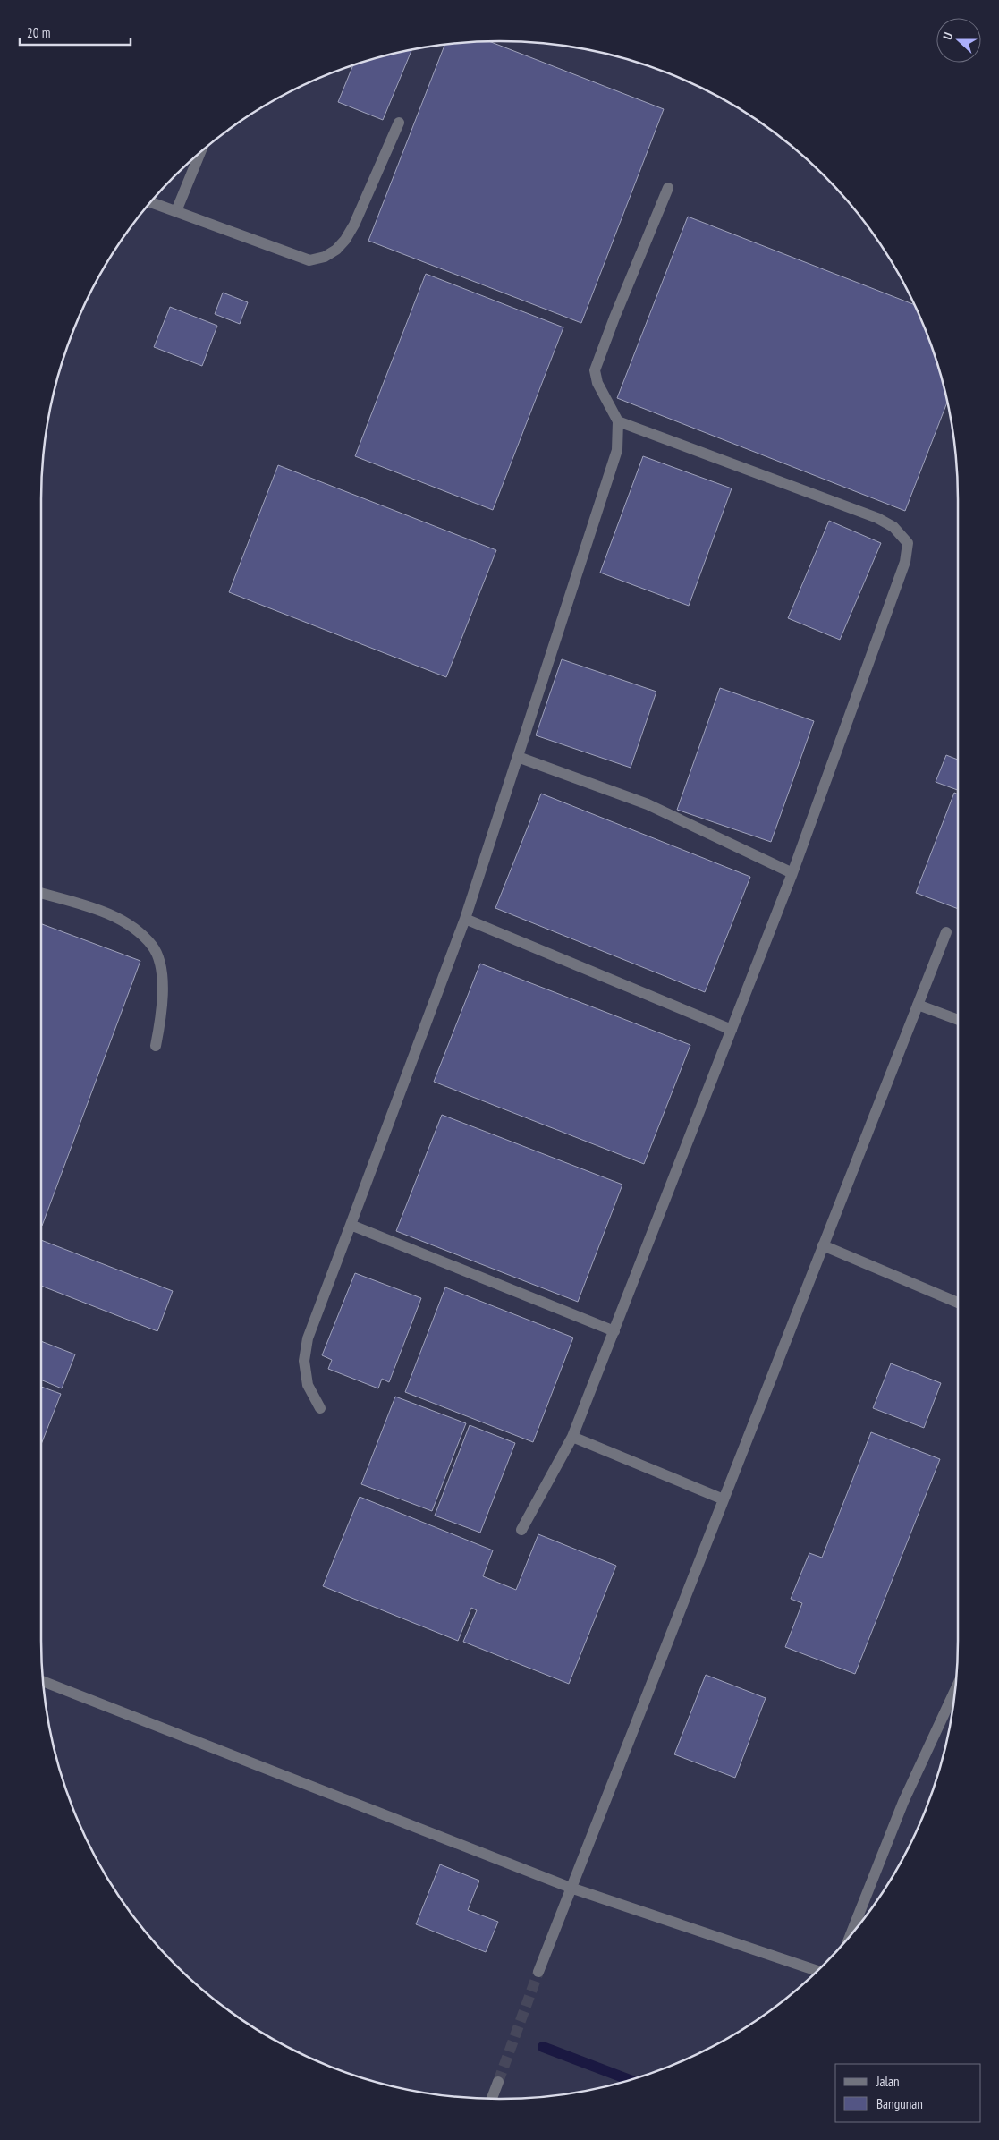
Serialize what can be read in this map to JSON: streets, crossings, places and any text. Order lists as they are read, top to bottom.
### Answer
{
  "legend": ["Jalan", "Bangunan"],
  "scale_bar": "20 m",
  "north": "left"
}
